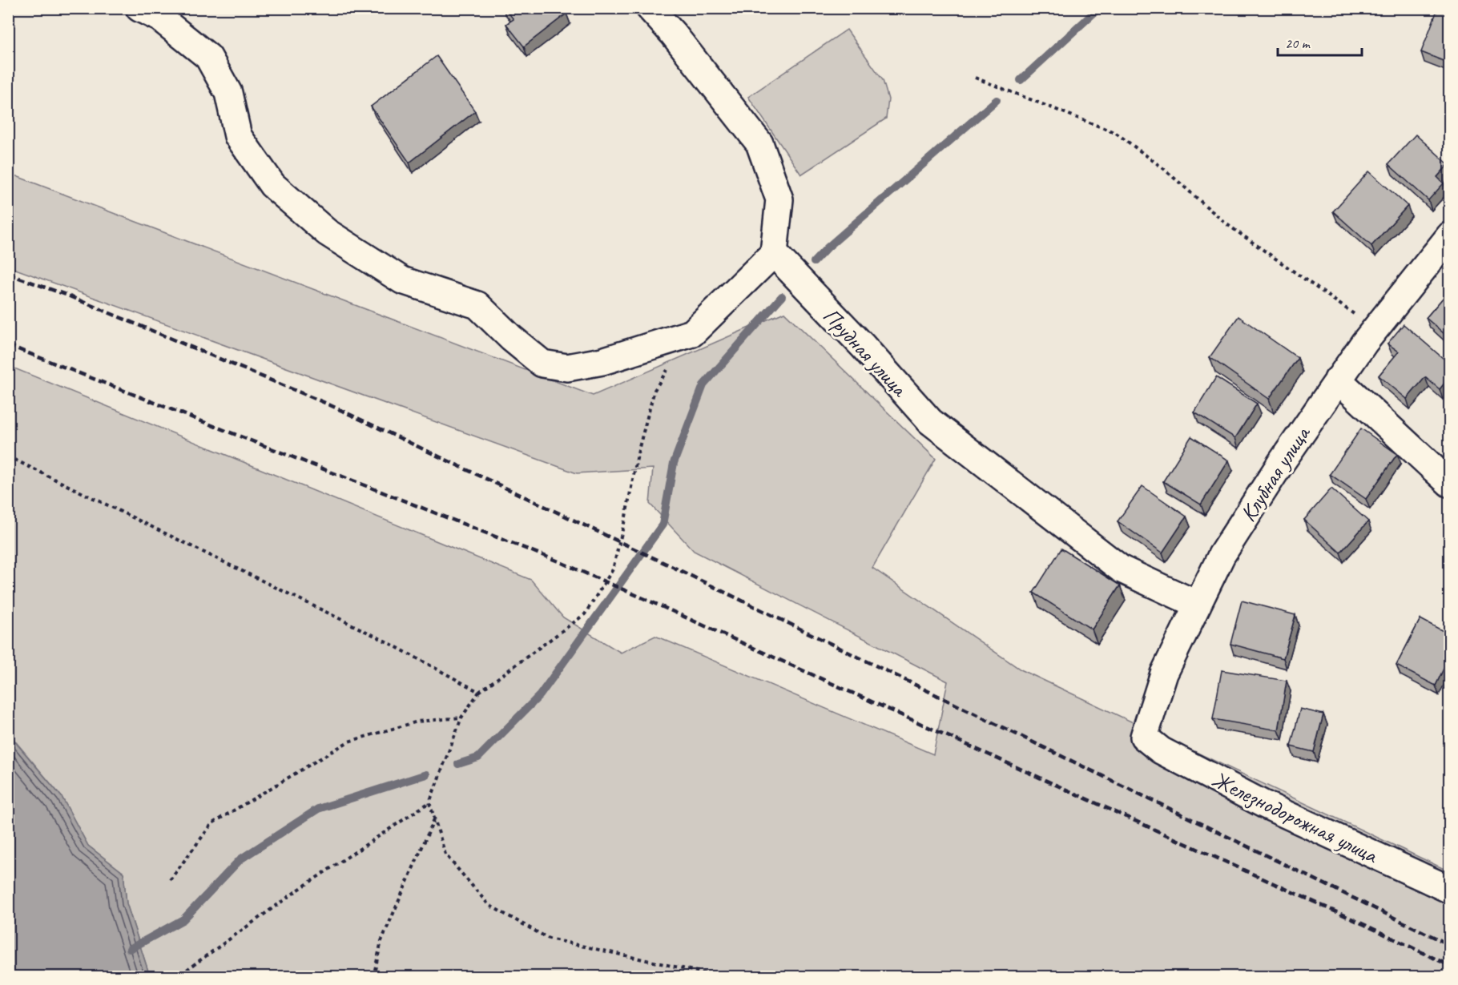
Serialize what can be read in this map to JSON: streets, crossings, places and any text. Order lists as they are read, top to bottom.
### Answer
{
  "streets": {
    "street": ["Прудная улица", "Клубная улица", "Железнодорожная улица"]
  },
  "crossings": [
    ["Прудная улица", "Клубная улица"],
    ["Клубная улица", "Железнодорожная улица"]
  ],
  "scale_bar": "20 m"
}
